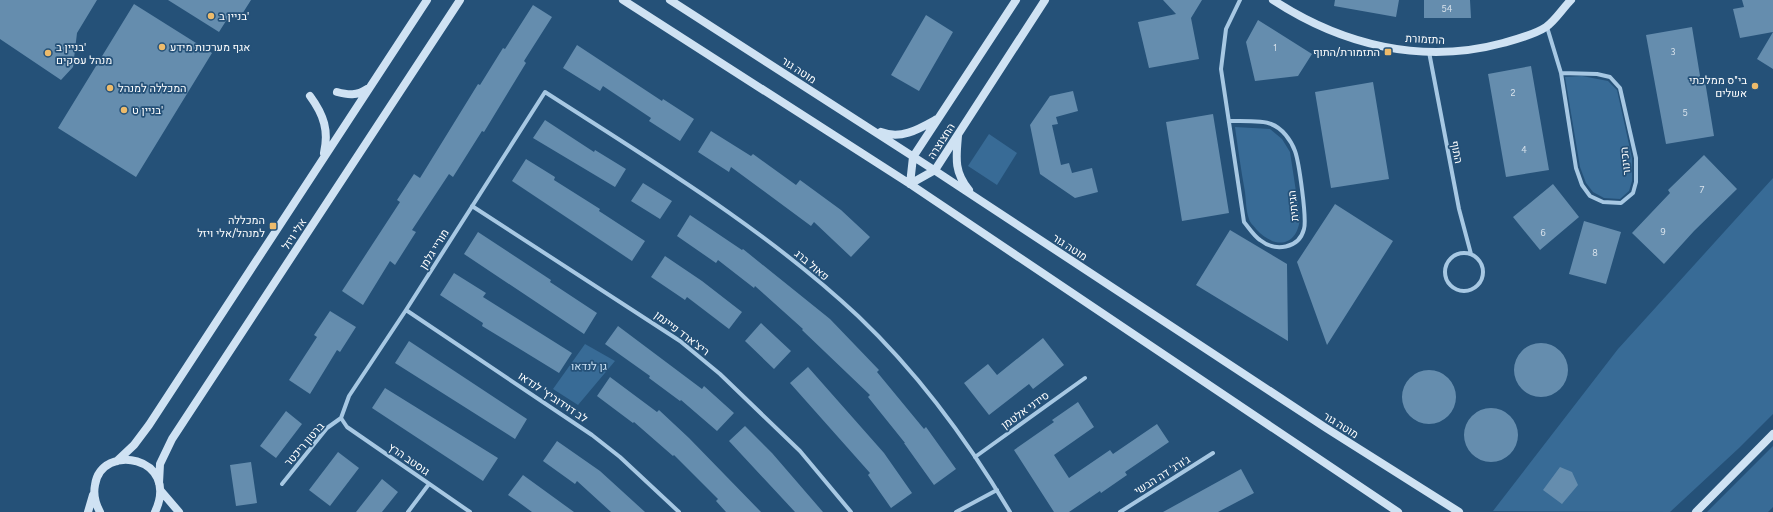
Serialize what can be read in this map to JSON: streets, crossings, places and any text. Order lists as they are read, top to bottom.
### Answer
{
  "streets": {
    "street": [
      "התזמורת",
      "מוטה גור",
      "החצוצרה",
      "התוף",
      "הכינור",
      "הגיתית",
      "אלי ויזל",
      "מוריי גלמן",
      "פאול ברג",
      "ריצ'ארד פיינמן",
      "לב דוידוביץ' לנדאו",
      "סידני אלטמן",
      "ברטון ריכטר",
      "גוסטב הרץ",
      "ג'ורג' דה הבשי"
    ]
  },
  "crossings": [
    ["התזמורת", "התוף"],
    ["התזמורת", "הכינור"],
    ["מוטה גור", "החצוצרה"],
    ["מוריי גלמן", "פאול ברג"],
    ["מוריי גלמן", "ריצ'ארד פיינמן"],
    ["מוריי גלמן", "לב דוידוביץ' לנדאו"],
    ["מוריי גלמן", "ברטון ריכטר"],
    ["מוריי גלמן", "גוסטב הרץ"],
    ["פאול ברג", "סידני אלטמן"],
    ["ברטון ריכטר", "גוסטב הרץ"]
  ],
  "parks": ["גן לנדאו"],
  "places": {
    "other": [
      "בניין ב'",
      "אגף מערכות מידע",
      "בניין ב' מנהל עסקים",
      "בי\"ס ממלכתי אשלים",
      "המכללה למנהל",
      "בניין ט'"
    ],
    "transit": ["התזמורת/התוף", "המכללה למנהל/אלי ויזל"]
  },
  "house_numbers": [
    "54",
    "1",
    "3",
    "2",
    "5",
    "4",
    "7",
    "9",
    "6",
    "8"
  ]
}
